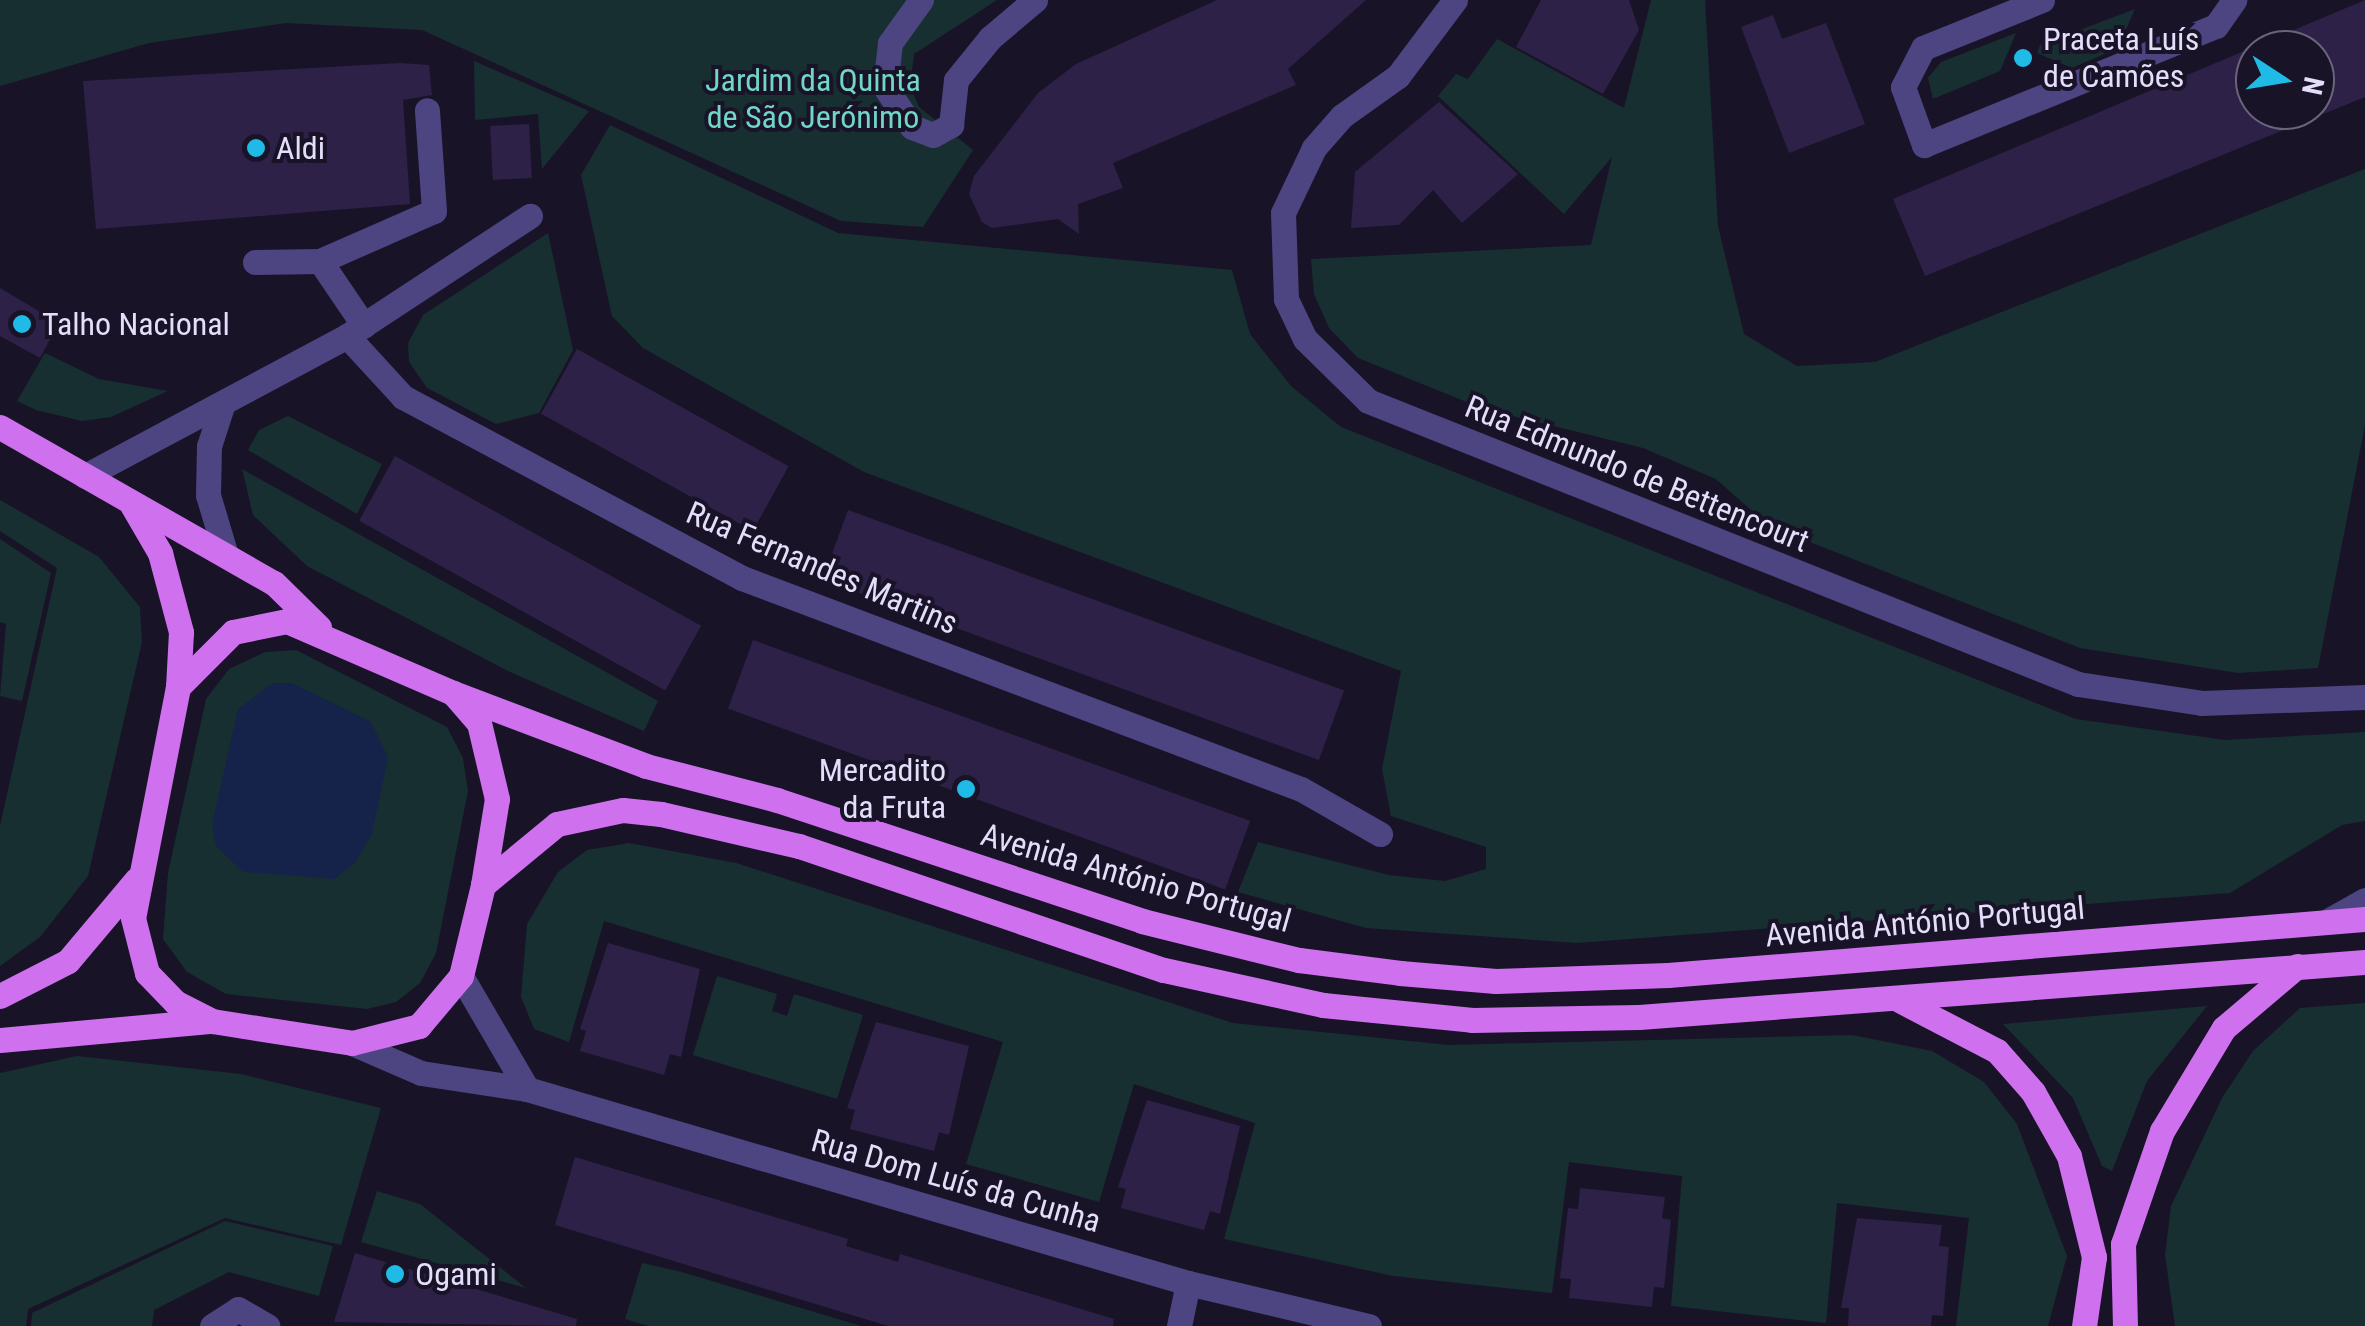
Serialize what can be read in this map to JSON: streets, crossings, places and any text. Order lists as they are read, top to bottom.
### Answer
{
  "streets": {
    "main road": ["Avenida António Portugal"],
    "street": ["Rua Edmundo de Bettencourt", "Rua Fernandes Martins", "Rua Dom Luís da Cunha"]
  },
  "parks": ["Jardim da Quinta de São Jerónimo"],
  "places": [
    "Praceta Luís de Camões",
    "Aldi",
    "Talho Nacional",
    "Mercadito da Fruta",
    "Ogami"
  ],
  "north": "right"
}
